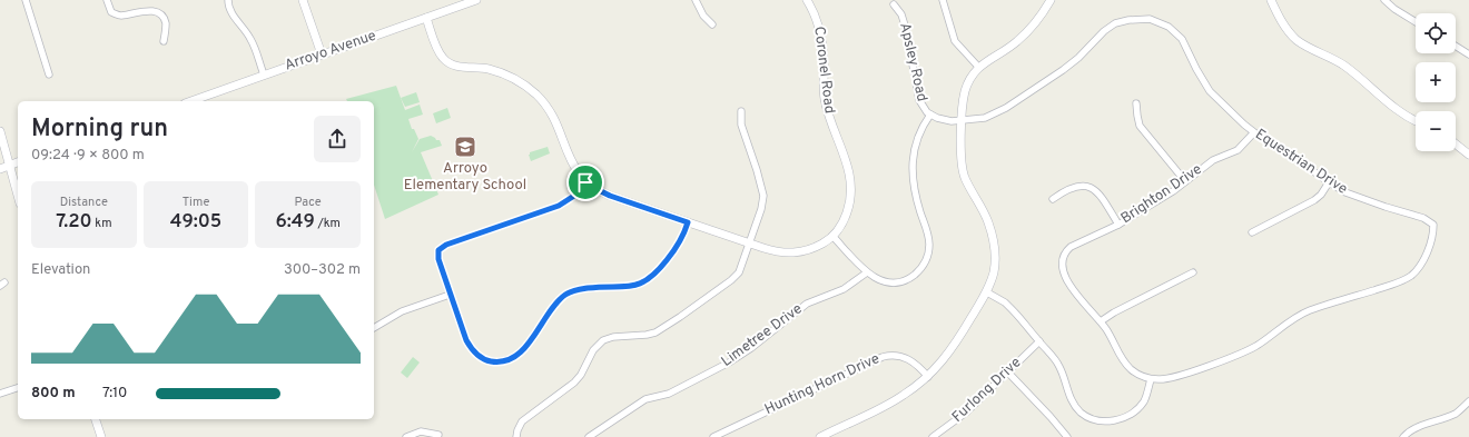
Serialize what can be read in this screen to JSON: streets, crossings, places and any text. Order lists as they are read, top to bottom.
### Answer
{
  "streets": {
    "street": [
      "Arroyo Avenue",
      "Apsley Road",
      "Coronel Road",
      "Equestrian Drive",
      "Brighton Drive",
      "Limetree Drive",
      "Hunting Horn Drive",
      "Furlong Drive"
    ]
  },
  "crossings": [
    ["Arroyo Avenue", "Coronel Road"],
    ["Apsley Road", "Equestrian Drive"],
    ["Equestrian Drive", "Brighton Drive"]
  ],
  "places": {
    "school or university": ["Arroyo Elementary School"]
  },
  "page": {
    "map_buttons": ["+", "−"],
    "heading": ["Morning run", "09:24 · 9 × 800 m"],
    "stats": [
      ["Distance", "7.20 km"],
      ["Time", "49:05"],
      ["Pace", "6:49 /km"]
    ],
    "chart": ["Elevation", "300–302 m"],
    "list": [
      {
        "name": "800 m",
        "note": "7:10"
      }
    ]
  }
}
